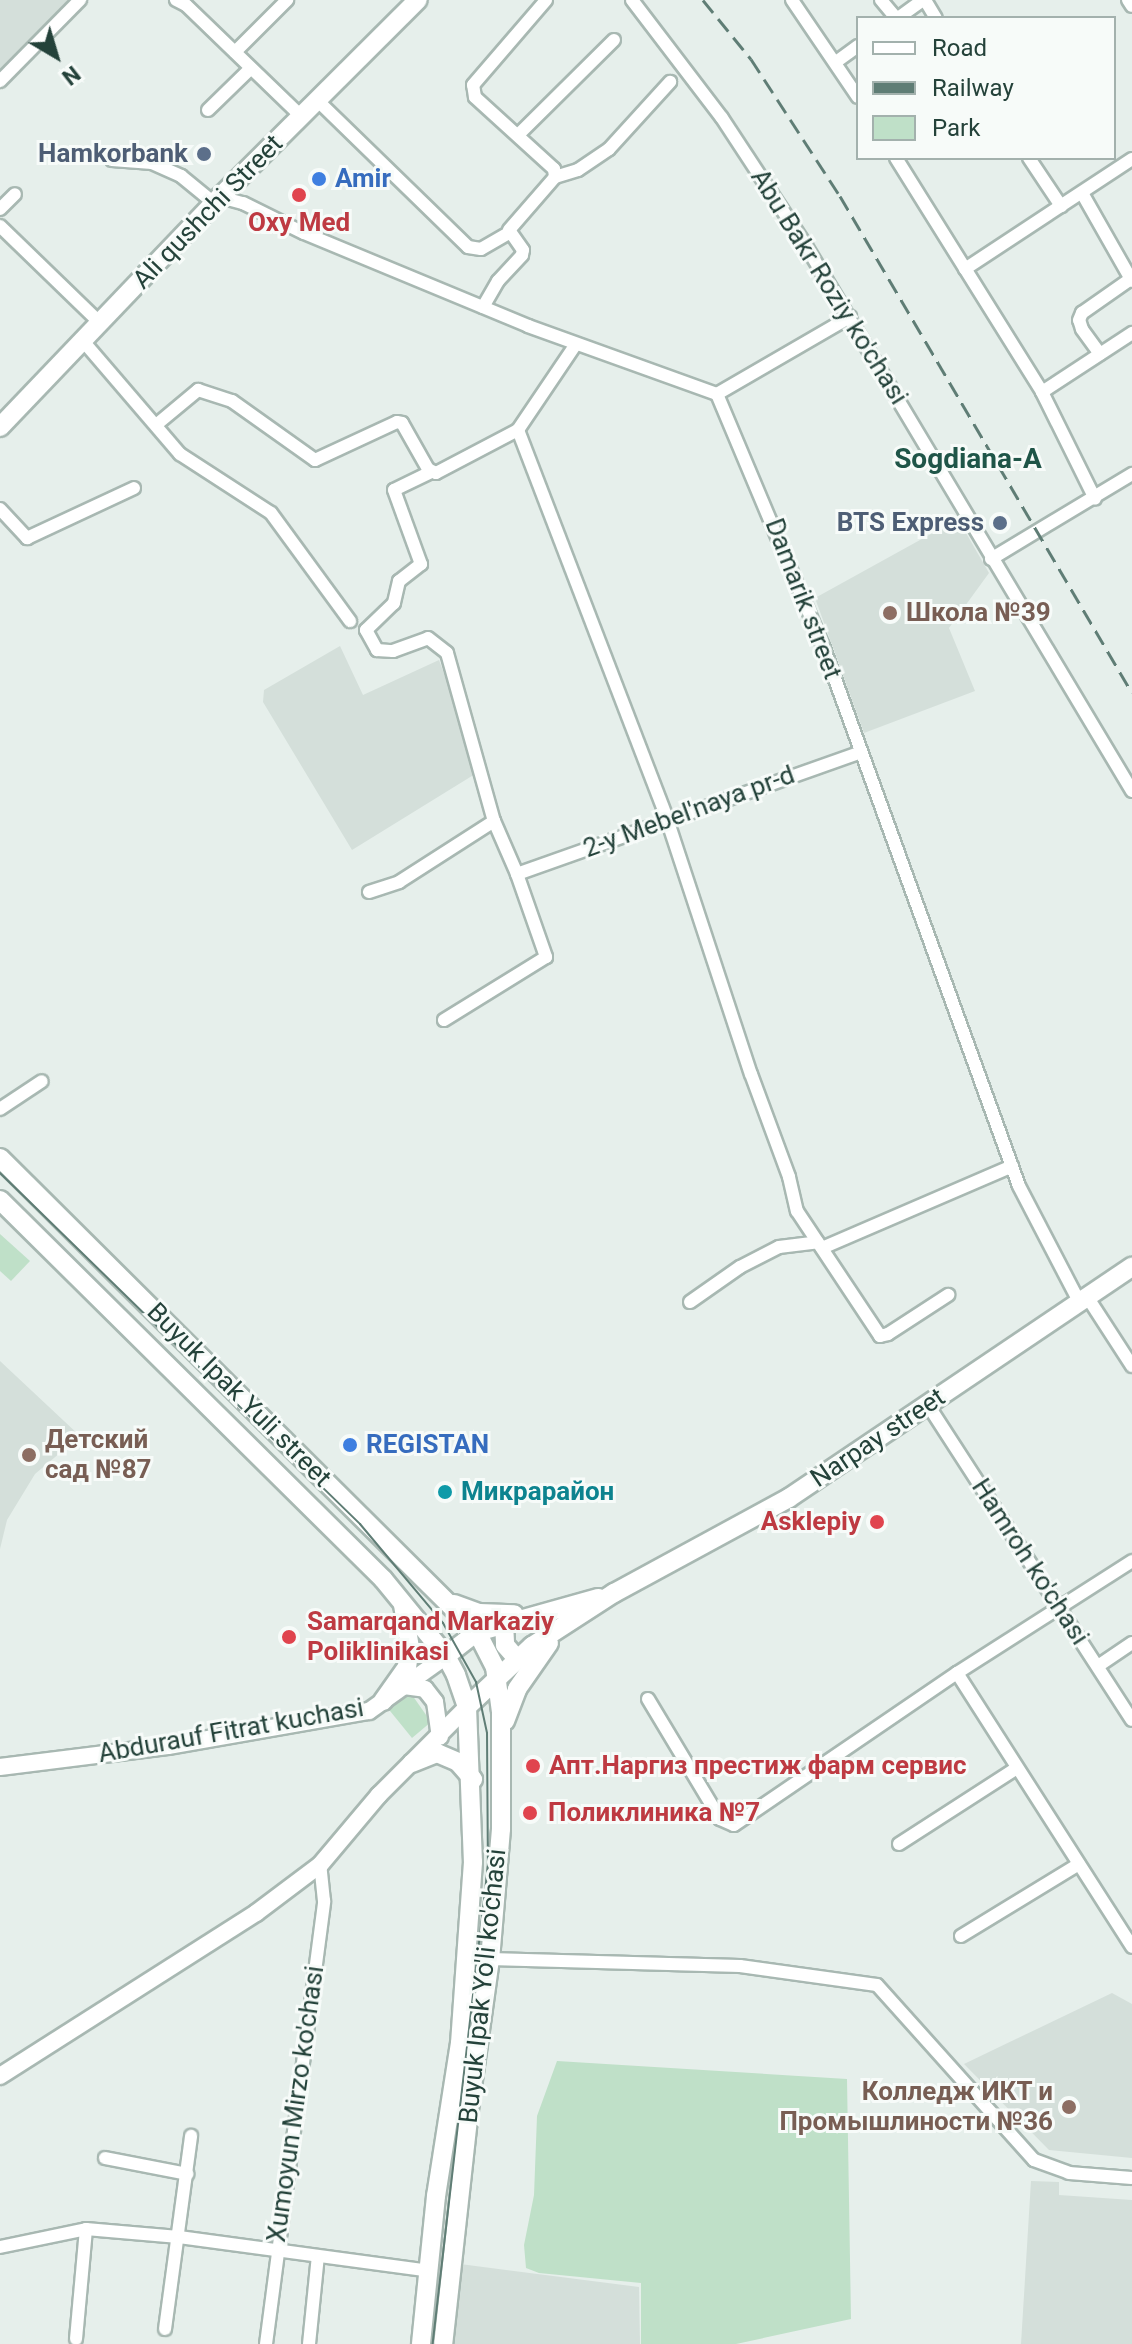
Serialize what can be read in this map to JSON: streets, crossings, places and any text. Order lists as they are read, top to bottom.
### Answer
{
  "streets": {
    "main road": [
      "Ali qushchi Street",
      "Buyuk Ipak Yuli street",
      "Narpay street",
      "Buyuk Ipak Yo'li ko'chasi"
    ],
    "street": [
      "Abu Bakr Roziy ko'chasi",
      "Damarik street",
      "2-y Mebel'naya pr-d",
      "Hamroh ko'chasi",
      "Abdurauf Fitrat kuchasi",
      "Xumoyun Mirzo ko'chasi"
    ]
  },
  "crossings": [
    ["Damarik street", "2-y Mebel'naya pr-d"],
    ["Damarik street", "Narpay street"],
    ["Buyuk Ipak Yuli street", "Narpay street"],
    ["Buyuk Ipak Yuli street", "Abdurauf Fitrat kuchasi"],
    ["Buyuk Ipak Yuli street", "Buyuk Ipak Yo'li ko'chasi"],
    ["Narpay street", "Hamroh ko'chasi"],
    ["Narpay street", "Abdurauf Fitrat kuchasi"],
    ["Narpay street", "Buyuk Ipak Yo'li ko'chasi"],
    ["Abdurauf Fitrat kuchasi", "Buyuk Ipak Yo'li ko'chasi"]
  ],
  "districts": ["Sogdiana-А"],
  "places": [
    "Hamkorbank",
    "Amir",
    "Oxy Med",
    "BTS Express",
    "Школа №39",
    "REGISTAN",
    "Детский сад №87",
    "Микрарайон",
    "Asklepiy",
    "Samarqand Markaziy Poliklinikasi",
    "Апт.Наргиз престиж фарм сервис",
    "Поликлиника №7",
    "Колледж ИКТ и Промышлиности №36"
  ],
  "legend": ["Road", "Railway", "Park"],
  "north": "bottom right"
}
